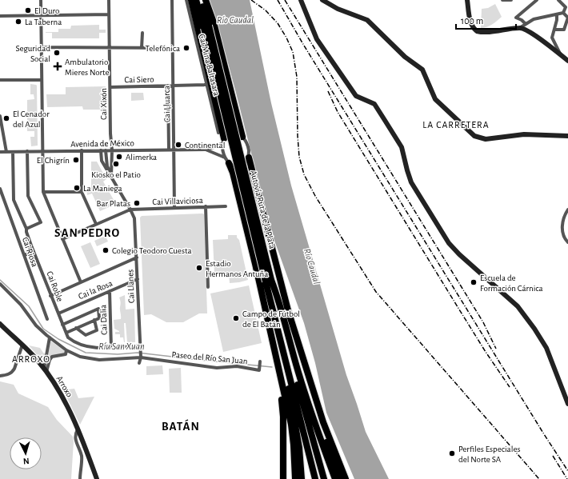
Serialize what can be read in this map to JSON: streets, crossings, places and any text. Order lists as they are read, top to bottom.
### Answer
{
  "streets": {
    "highway": ["Autovía Ruta de la Plata"],
    "street": [
      "Cai Mina Baltasara",
      "Cai Siero",
      "Cai Xixón",
      "Cai Ḷḷuarca",
      "Avenida de México",
      "Cai Villaviciosa",
      "Cai Riosa",
      "Cai Roble",
      "Cai Llanes",
      "Cai la Rosa",
      "Cai Dalia",
      "Paseo del Río San Juan",
      "Arroxo"
    ]
  },
  "crossings": [
    ["Cai Mina Baltasara", "Cai Siero"],
    ["Cai Siero", "Cai Xixón"],
    ["Cai Siero", "Cai Ḷḷuarca"],
    ["Cai Xixón", "Avenida de México"],
    ["Cai Xixón", "Cai Llanes"],
    ["Cai Ḷḷuarca", "Avenida de México"],
    ["Cai Ḷḷuarca", "Cai Villaviciosa"],
    ["Avenida de México", "Cai Roble"],
    ["Cai Villaviciosa", "Cai Llanes"],
    ["Cai Roble", "Cai la Rosa"],
    ["Cai Llanes", "Cai la Rosa"],
    ["Cai Llanes", "Paseo del Río San Juan"],
    ["Cai la Rosa", "Cai Dalia"]
  ],
  "districts": [
    "LA CARRETERA",
    "SAN PEDRO",
    "ARROXO",
    "BATÁN"
  ],
  "water": ["Río Caudal", "Ríu San Xuan"],
  "places": {
    "other": [
      "El Duro",
      "La Taberna",
      "Telefónica",
      "Seguridad Social",
      "El Cenador del Azul",
      "Continental",
      "Alimerka",
      "El Chigrín",
      "Kiosko el Patio",
      "La Maniega",
      "Bar Platas",
      "Colegio Teodoro Cuesta",
      "Estadio Hermanos Antuña",
      "Escuela de Formación Cárnica",
      "Campo de Fútbol de El Batán",
      "Perfiles Especiales del Norte SA"
    ],
    "health": ["Ambulatorio Mieres Norte"]
  },
  "scale_bar": "100 m",
  "north": "bottom"
}
